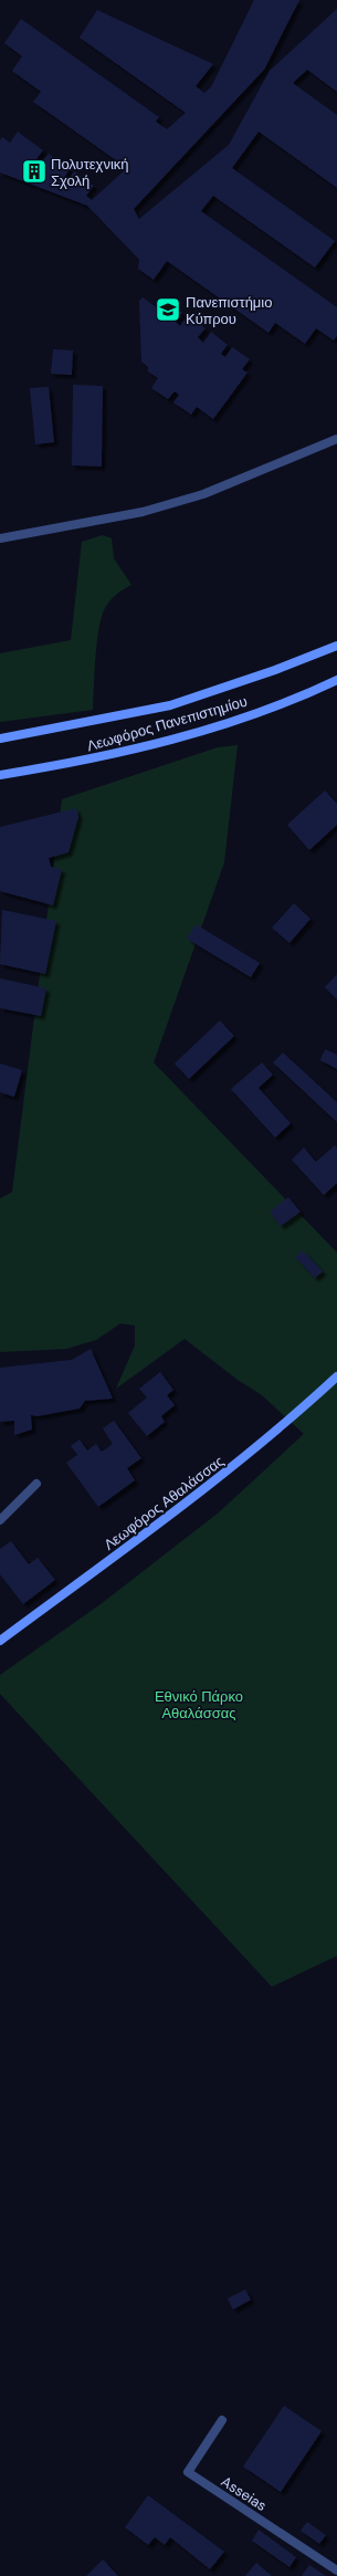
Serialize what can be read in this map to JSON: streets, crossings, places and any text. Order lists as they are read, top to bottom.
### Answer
{
  "streets": {
    "main road": ["Λεωφόρος Πανεπιστημίου", "Λεωφόρος Αθαλάσσας"],
    "street": ["Asseias"]
  },
  "parks": ["Εθνικό Πάρκο Αθαλάσσας"],
  "places": {
    "building": ["Πολυτεχνική Σχολή"],
    "school or university": ["Πανεπιστήμιο Κύπρου"]
  }
}
